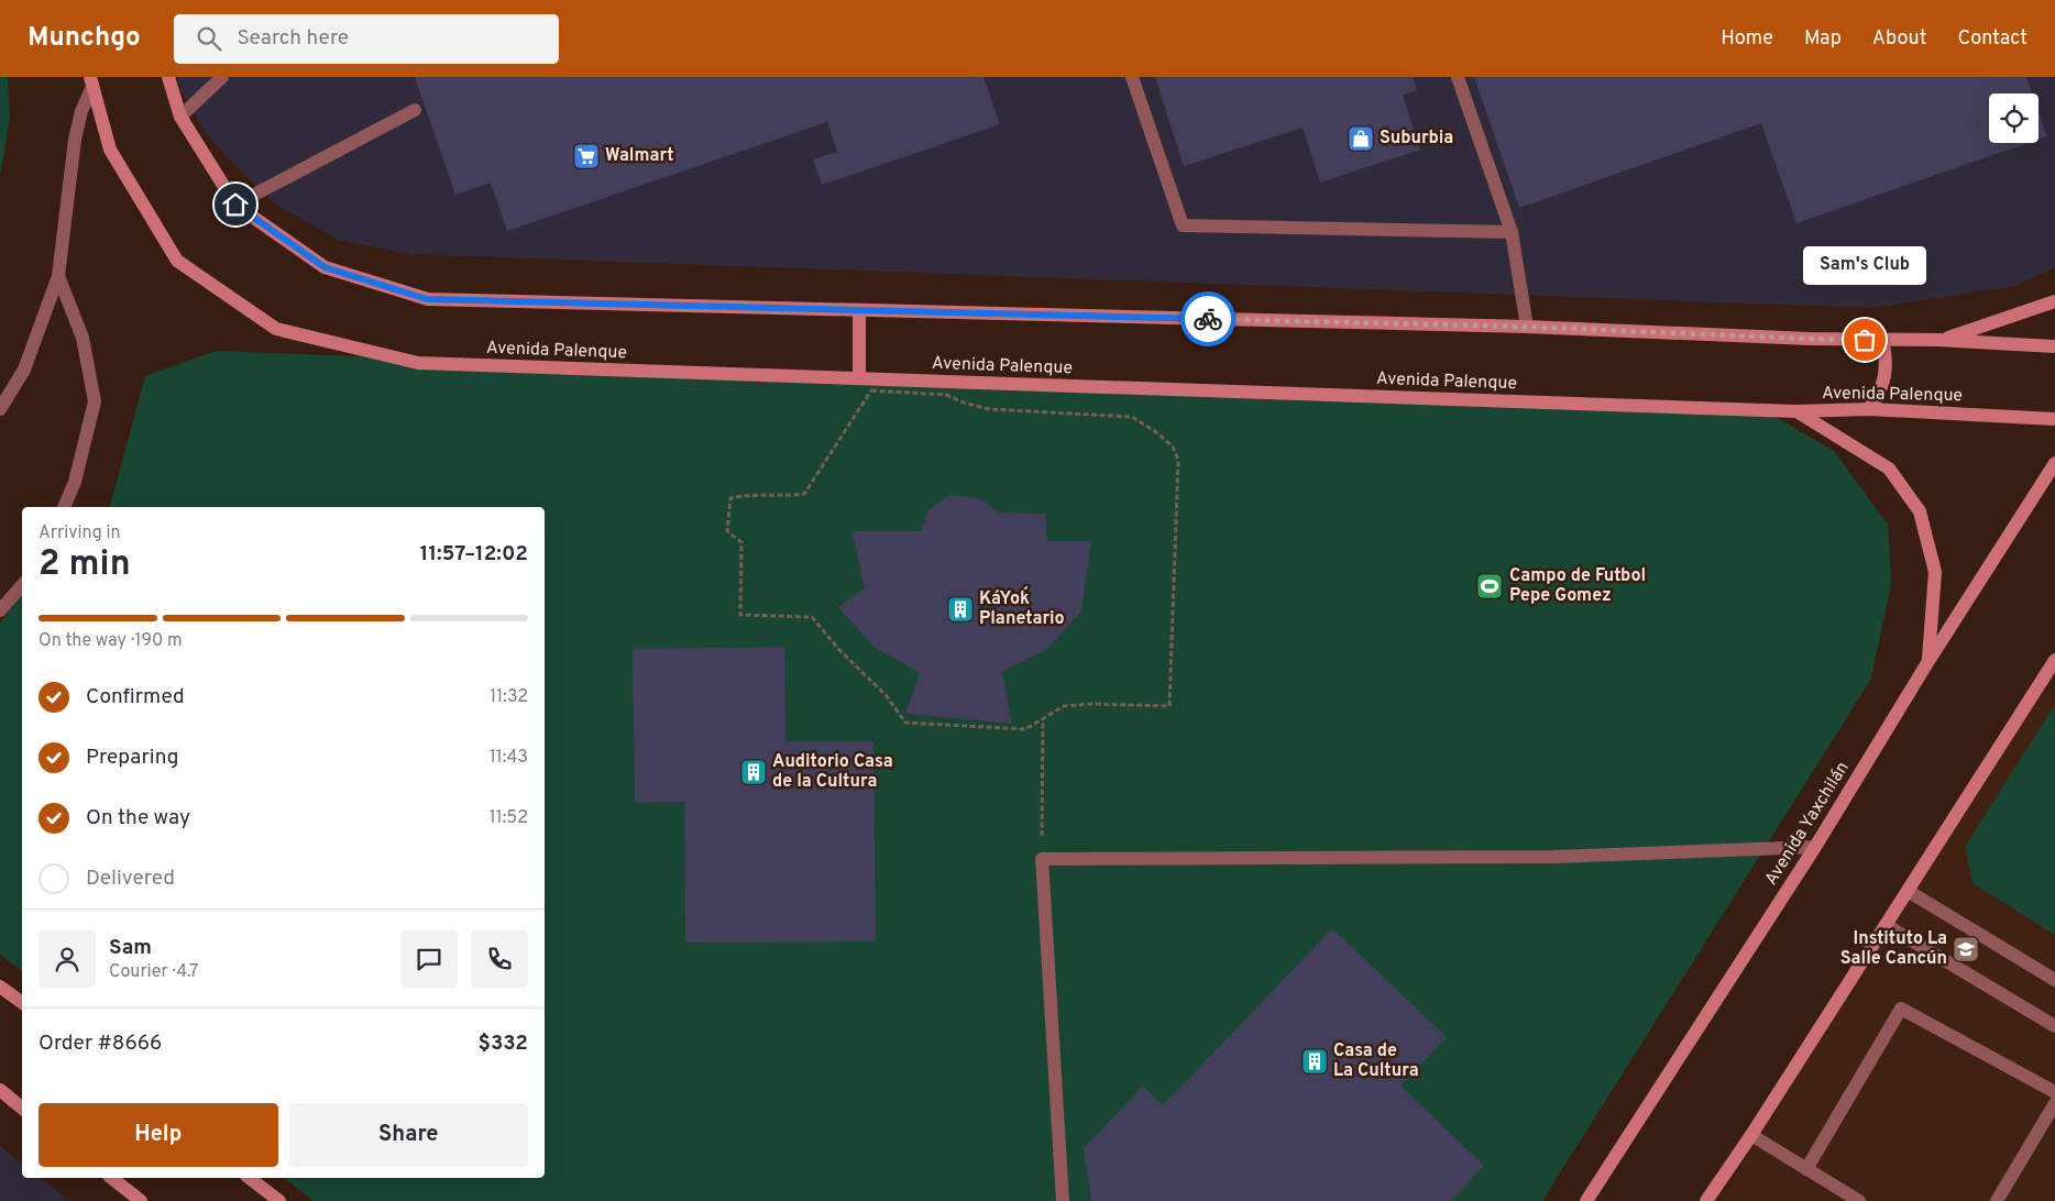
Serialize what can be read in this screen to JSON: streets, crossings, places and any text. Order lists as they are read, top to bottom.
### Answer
{
  "streets": {
    "street": ["Avenida Palenque", "Avenida Yaxchilán"]
  },
  "places": {
    "shop": ["Suburbia"],
    "supermarket": ["Walmart"],
    "other": ["Sam's Club"],
    "sports": ["Campo de Futbol Pepe Gomez"],
    "building": ["Ka´Yok´ Planetario", "Auditorio Casa de la Cultura", "Casa de La Cultura"],
    "school or university": ["Instituto La Salle Cancún"]
  },
  "page": {
    "header": "Munchgo",
    "search": "Search here",
    "nav": [
      "Home",
      "Map",
      "About",
      "Contact"
    ],
    "bubble": "Sam's Club",
    "heading": ["2 min", "Arriving in", "11:57–12:02"],
    "panel": [
      "Sam",
      "Courier · 4.7",
      "Order #8666",
      "$332"
    ],
    "bar": "On the way · 190 m",
    "list": [
      ["Confirmed", "11:32"],
      ["Preparing", "11:43"],
      ["On the way", "11:52"],
      "Delivered"
    ],
    "buttons": ["Help", "Share"]
  }
}
